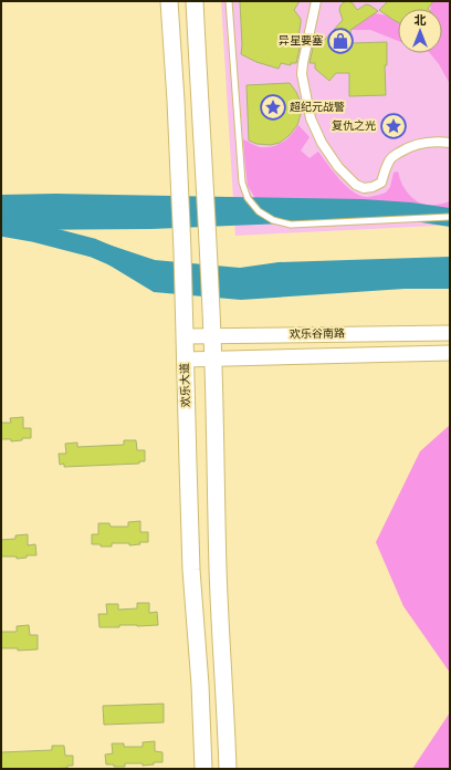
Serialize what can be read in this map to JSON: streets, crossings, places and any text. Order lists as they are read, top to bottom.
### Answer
{
  "streets": {
    "main road": ["欢乐大道"],
    "street": ["欢乐谷南路"]
  },
  "crossings": [
    ["欢乐谷南路", "欢乐大道"]
  ],
  "places": {
    "shop": ["异星要塞"],
    "place": ["超纪元战警", "复仇之光"]
  },
  "north": "top"
}
